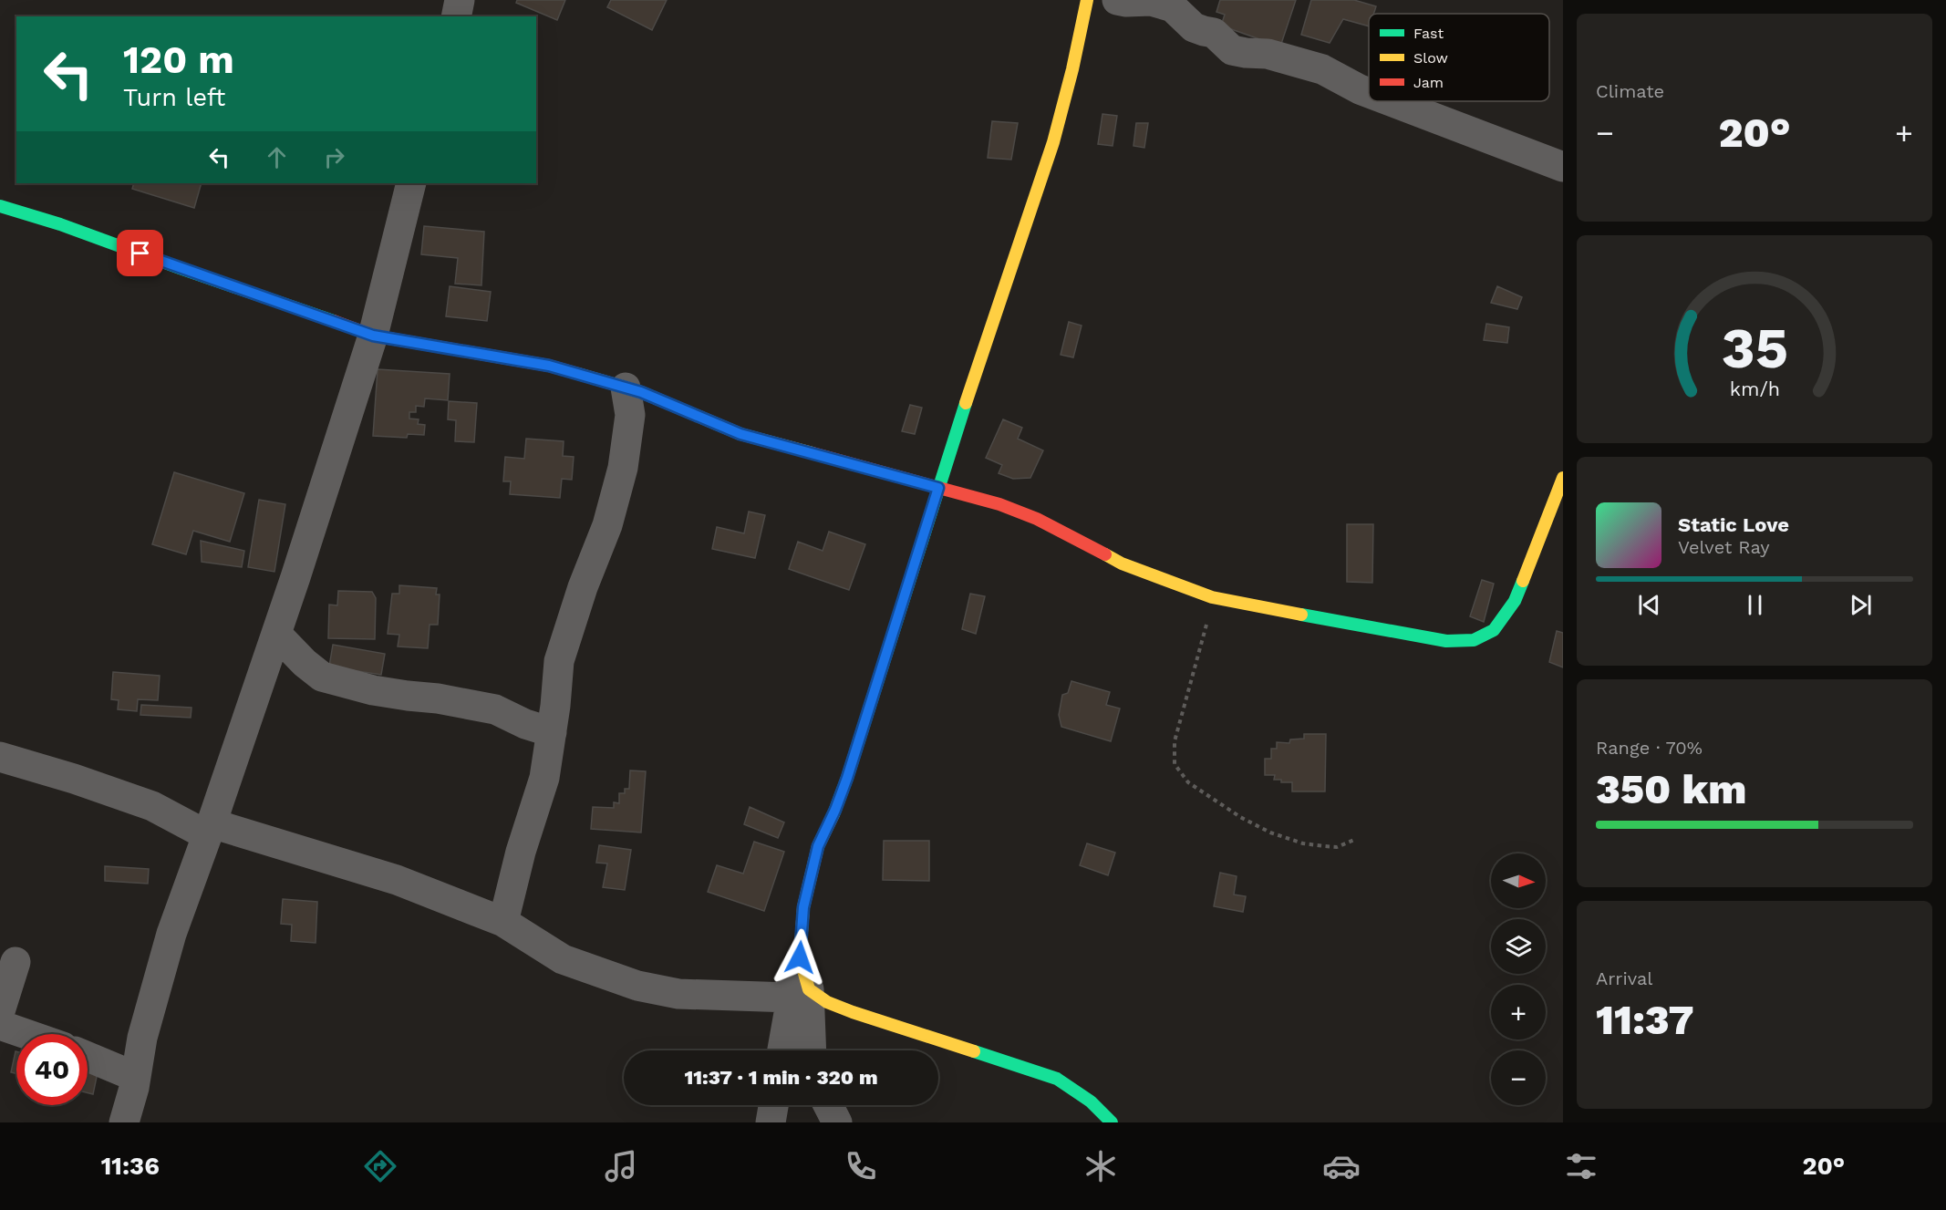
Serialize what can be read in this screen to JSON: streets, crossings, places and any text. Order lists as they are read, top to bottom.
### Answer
{
  "legend": ["Fast", "Slow", "Jam"],
  "north": "right",
  "page": {
    "tile": [
      "Climate",
      ["Range · 70%", "350 km"],
      ["Arrival", "11:37"]
    ],
    "turn": ["120 m", "Turn left"],
    "heat": ["−", "20°", "+"],
    "song": ["Static Love", "Velvet Ray"],
    "map_buttons": ["+", "−"],
    "limit": "40",
    "trip": "11:37 · 1 min · 320 m",
    "tabs": ["11:36", "20°"],
    "gauge": ["35", "km/h"]
  }
}
